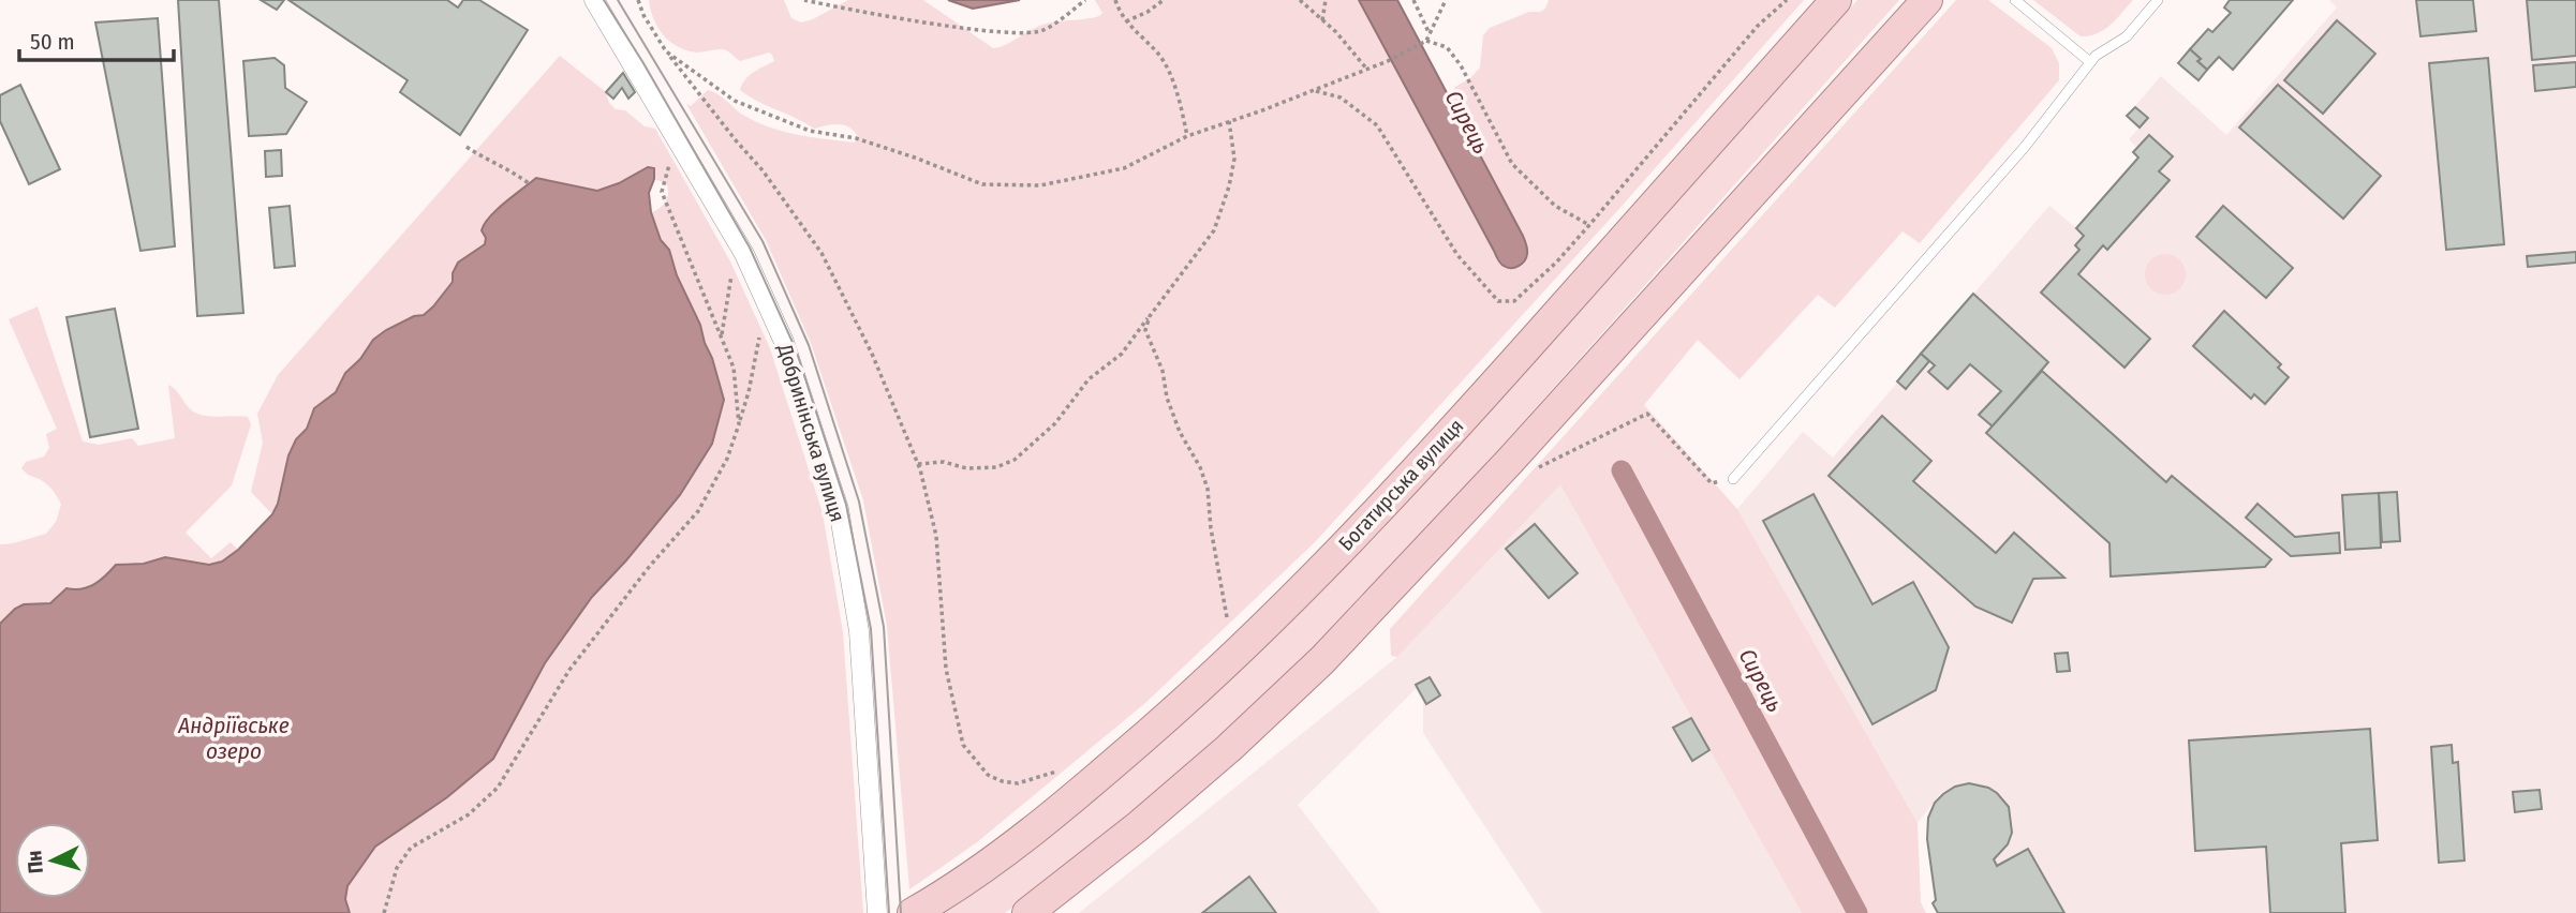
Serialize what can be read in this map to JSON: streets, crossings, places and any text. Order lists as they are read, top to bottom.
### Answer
{
  "streets": {
    "main road": ["Богатирська вулиця"],
    "street": ["Добринінська вулиця"]
  },
  "water": ["Сирець", "Андріївське озеро"],
  "scale_bar": "50 m",
  "north": "left"
}
